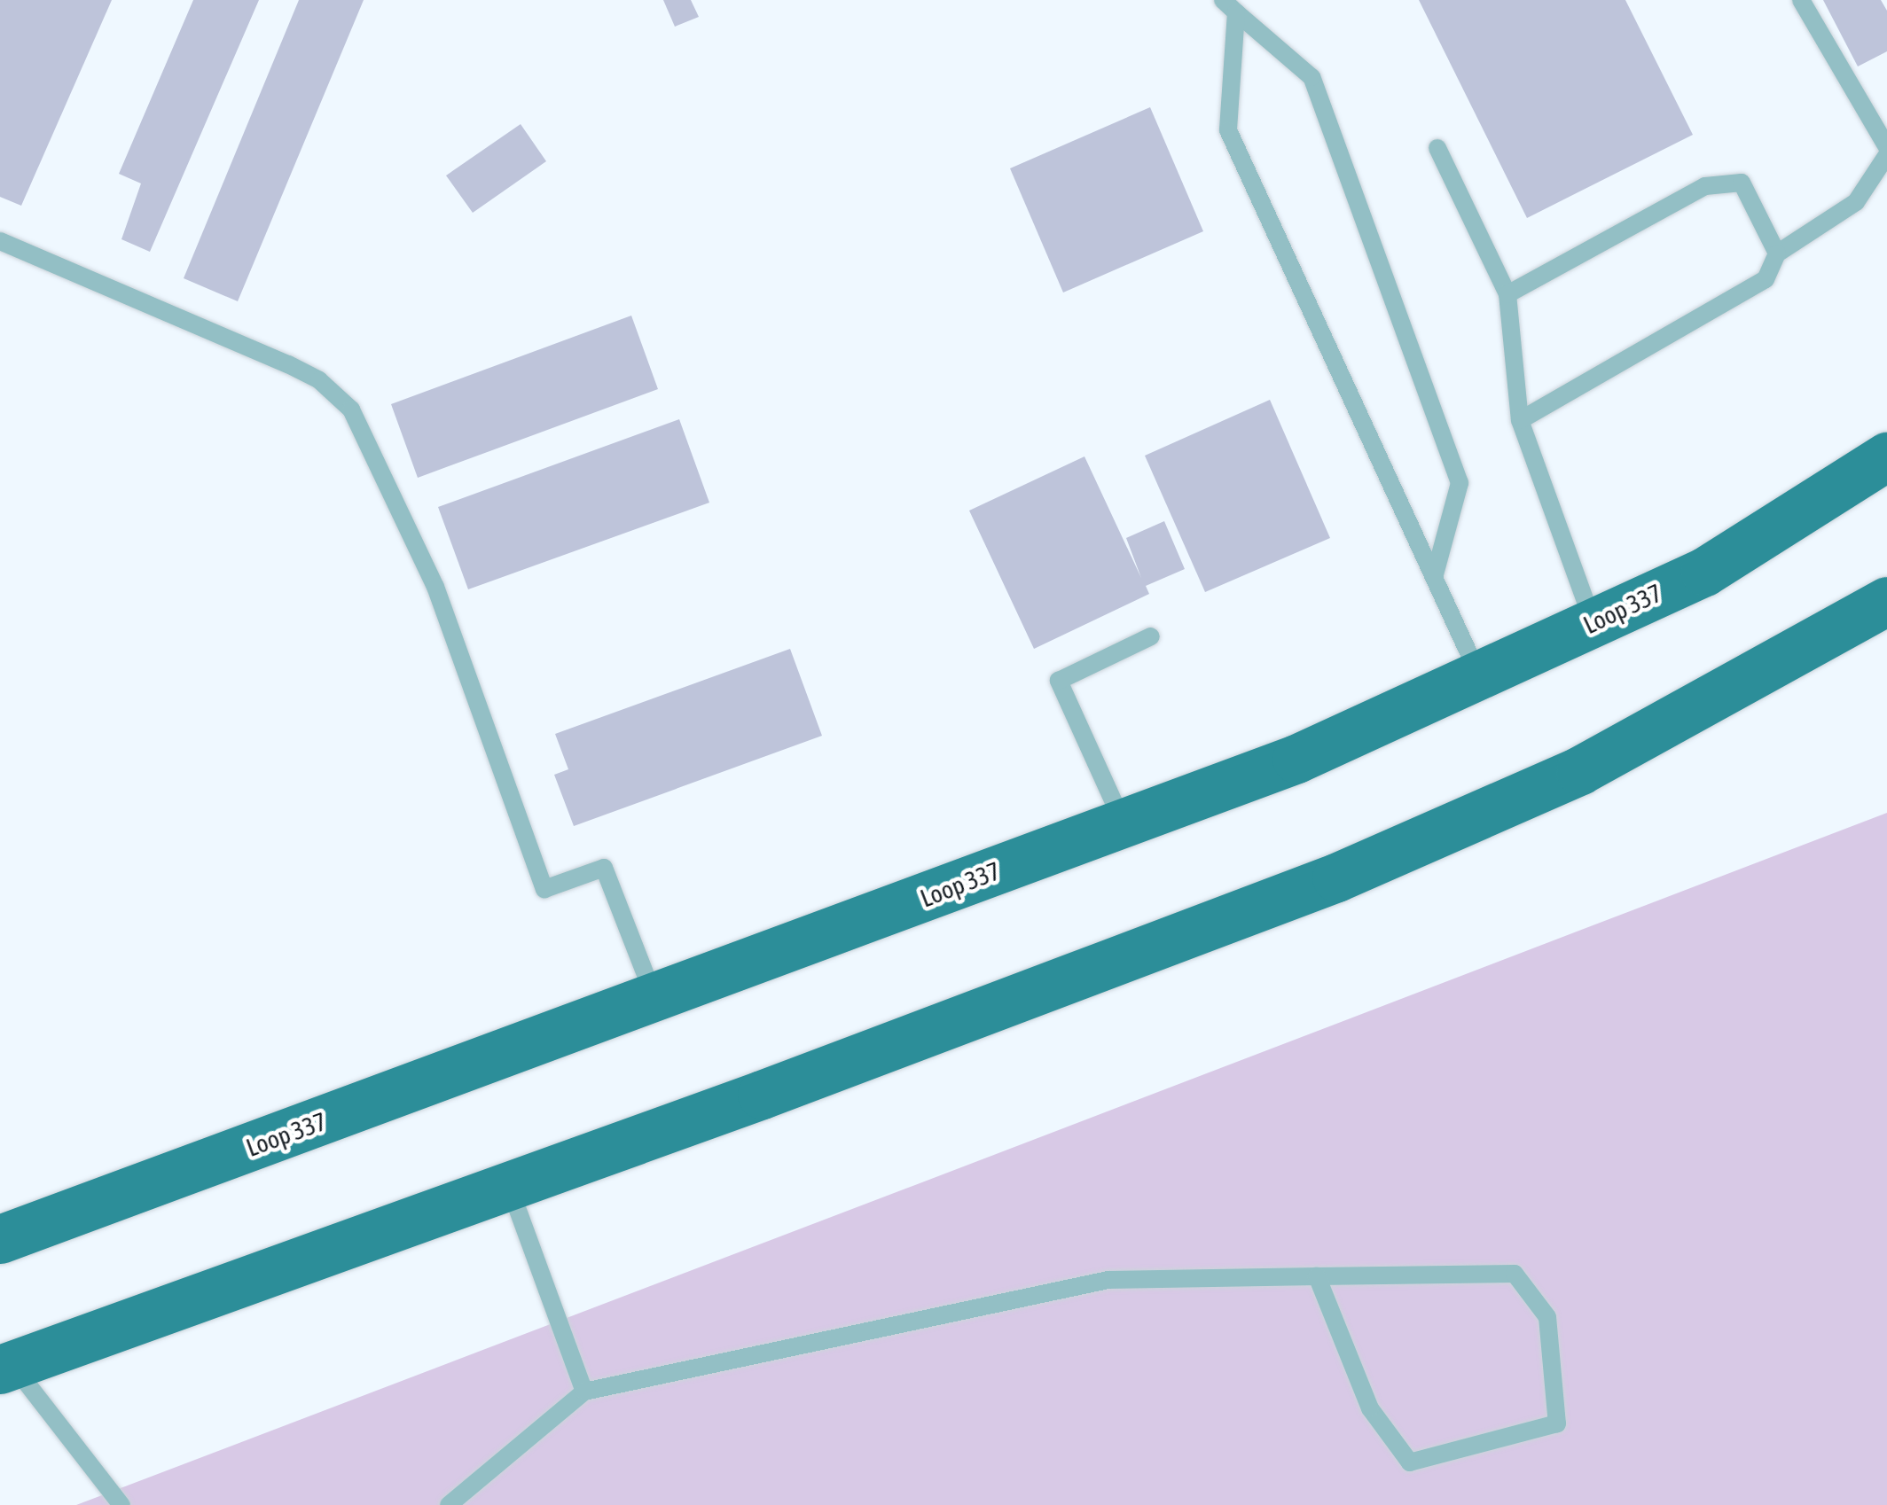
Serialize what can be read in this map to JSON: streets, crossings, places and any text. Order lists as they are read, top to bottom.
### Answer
{
  "streets": {
    "main road": ["Loop 337"]
  }
}
